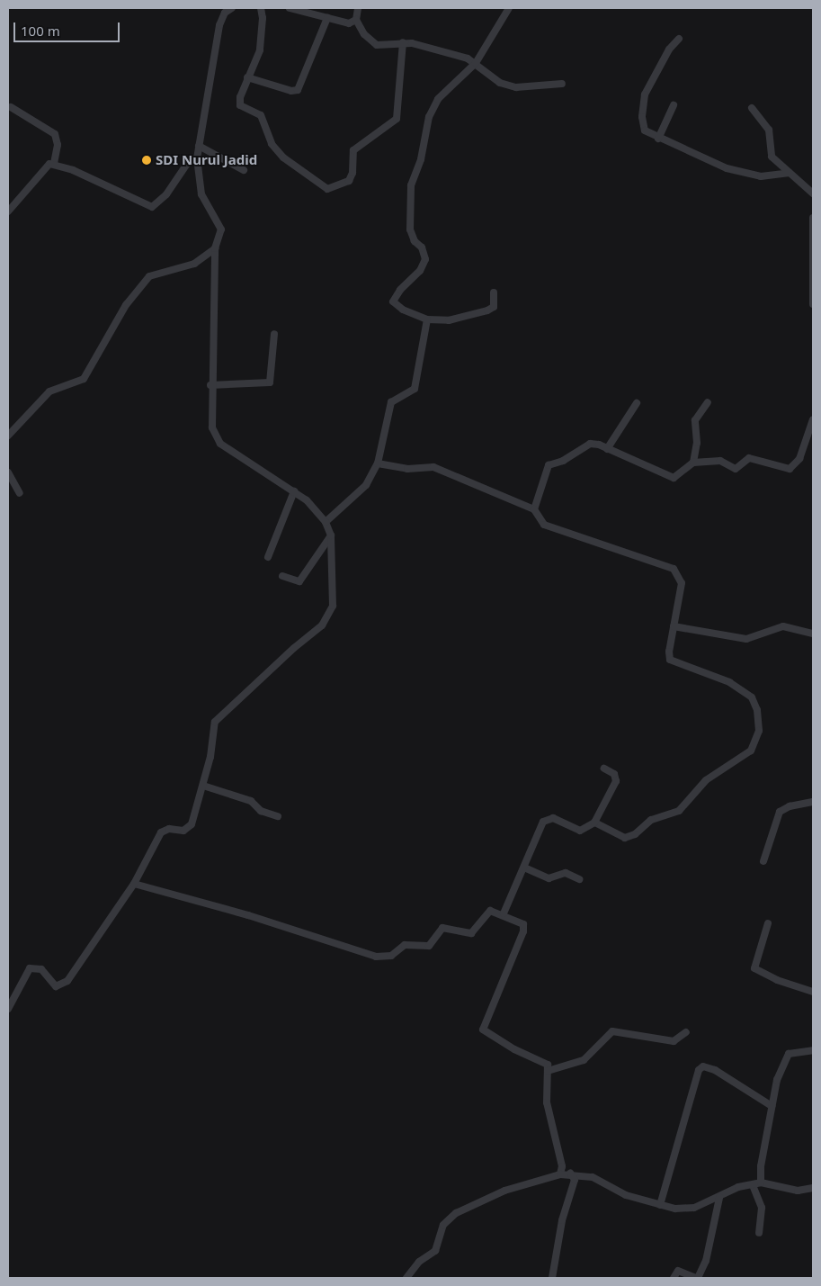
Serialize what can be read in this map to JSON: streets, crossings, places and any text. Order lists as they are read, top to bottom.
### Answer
{
  "places": ["SDI Nurul Jadid"],
  "scale_bar": "100 m"
}
